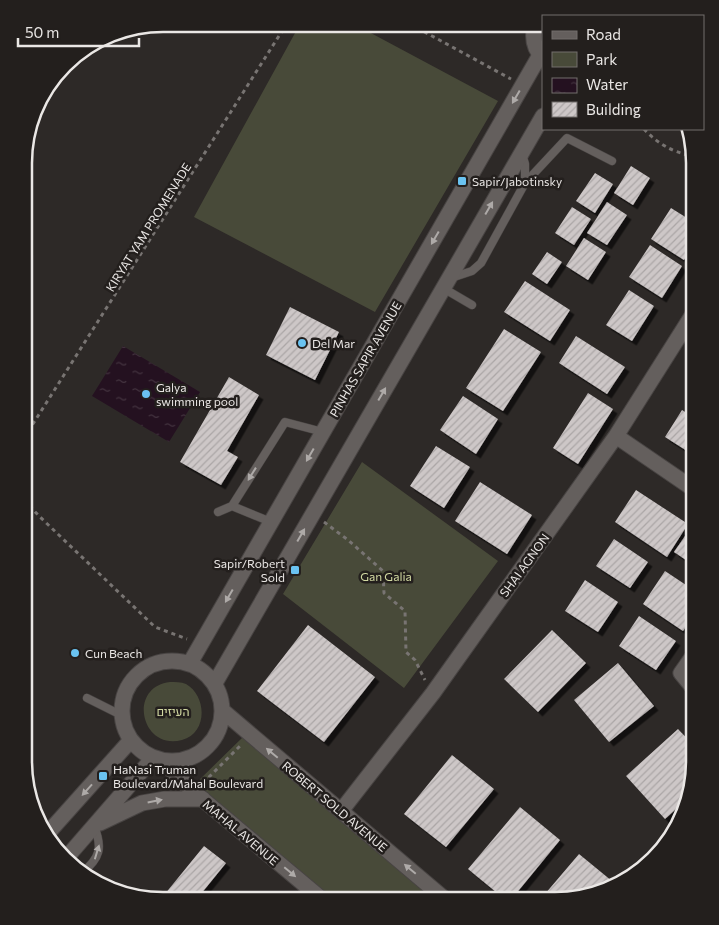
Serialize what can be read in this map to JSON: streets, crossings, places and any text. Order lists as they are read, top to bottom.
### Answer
{
  "streets": {
    "street": [
      "PINHAS SAPIR AVENUE",
      "SHAI AGNON",
      "ROBERT SOLD AVENUE",
      "MAHAL AVENUE"
    ],
    "path": ["KIRYAT YAM PROMENADE"]
  },
  "crossings": [
    ["PINHAS SAPIR AVENUE", "ROBERT SOLD AVENUE"],
    ["PINHAS SAPIR AVENUE", "MAHAL AVENUE"],
    ["SHAI AGNON", "ROBERT SOLD AVENUE"],
    ["ROBERT SOLD AVENUE", "MAHAL AVENUE"]
  ],
  "one_way": ["ROBERT SOLD AVENUE", "MAHAL AVENUE"],
  "parks": ["Gan Galia", "העיזים"],
  "places": {
    "transit": ["Sapir/Jabotinsky", "Sapir/Robert Sold", "HaNasi Truman Boulevard/Mahal Boulevard"],
    "other": ["Del Mar", "Galya swimming pool", "Cun Beach"]
  },
  "legend": [
    "Road",
    "Park",
    "Water",
    "Building"
  ],
  "scale_bar": "50 m"
}
